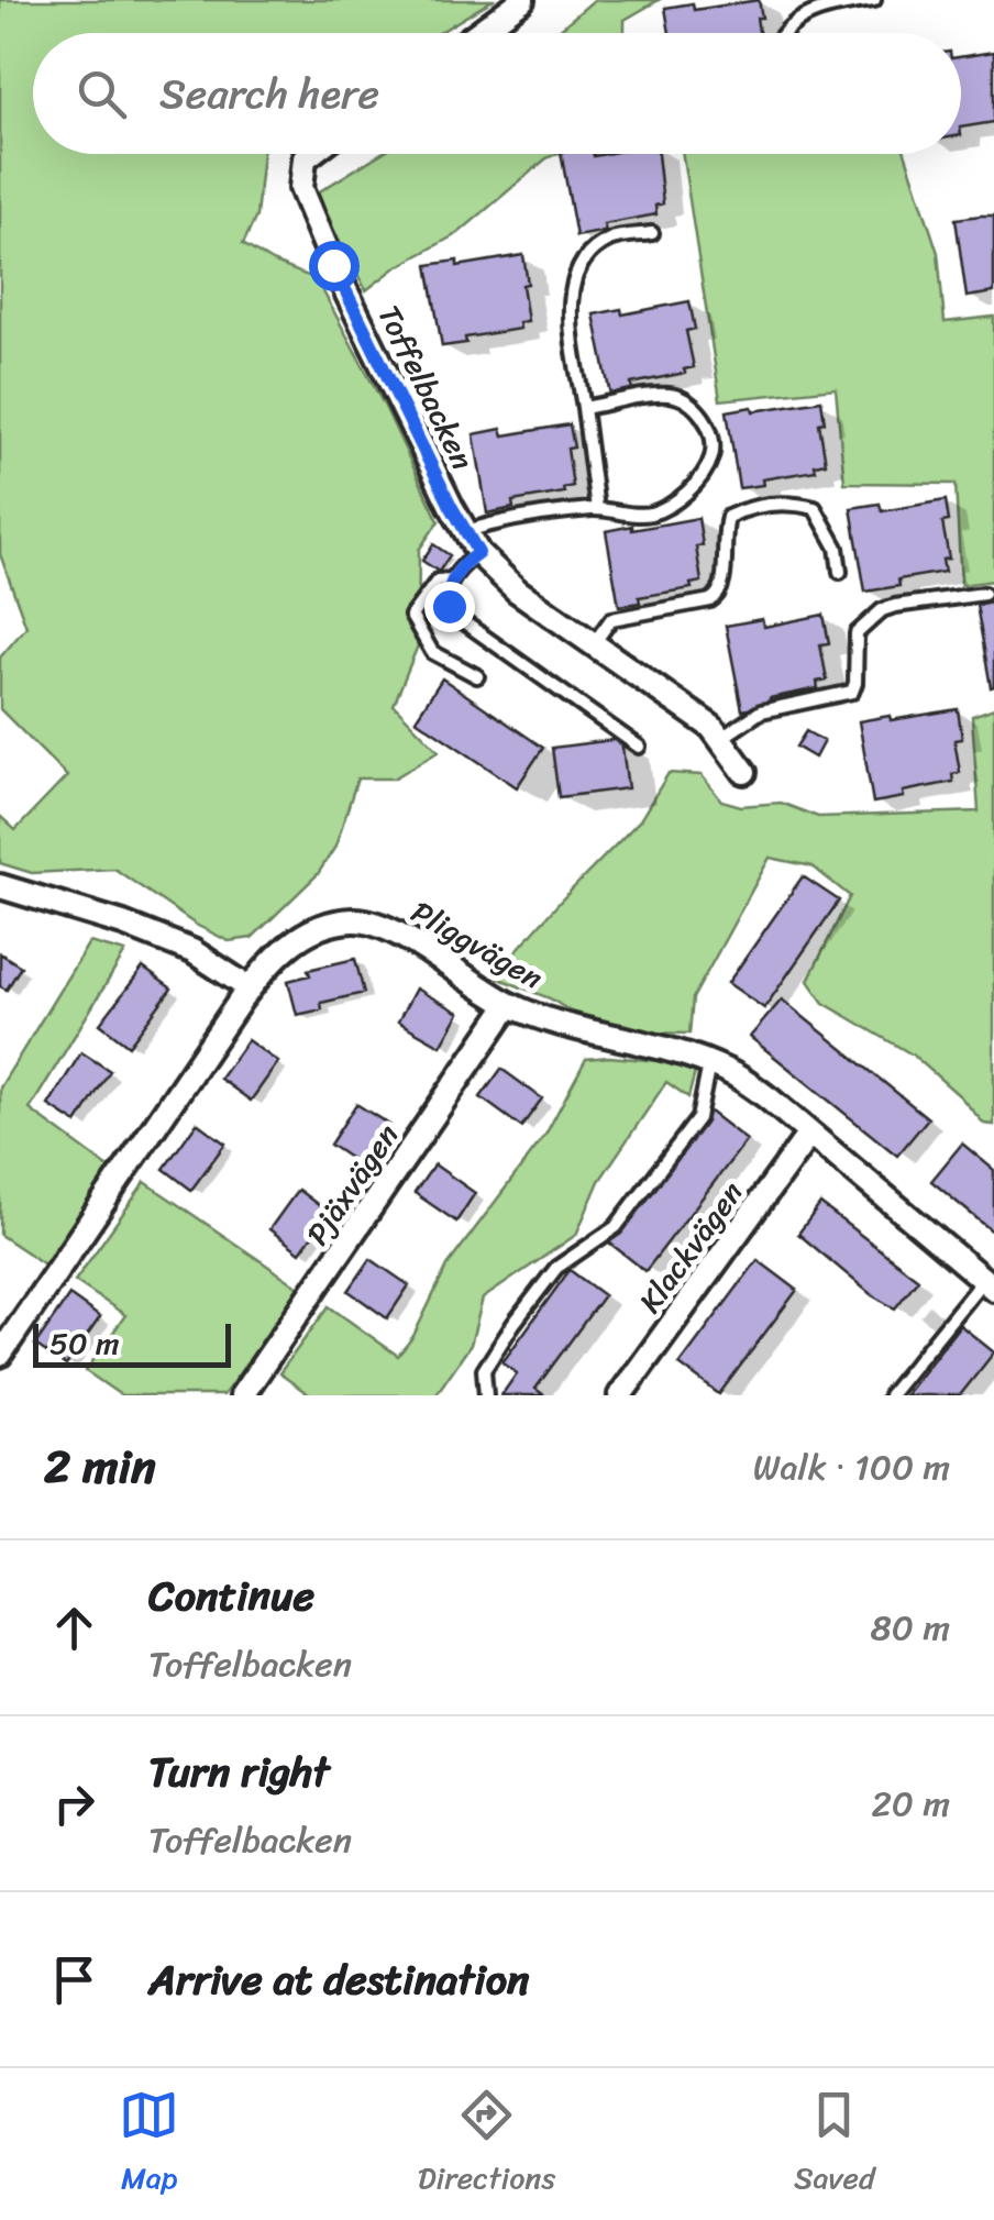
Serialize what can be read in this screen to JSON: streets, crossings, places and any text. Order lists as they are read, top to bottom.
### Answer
{
  "streets": {
    "street": [
      "Toffelbacken",
      "Pliggvägen",
      "Pjäxvägen",
      "Klackvägen"
    ]
  },
  "crossings": [
    ["Pliggvägen", "Pjäxvägen"],
    ["Pliggvägen", "Klackvägen"]
  ],
  "scale_bar": "50 m",
  "page": {
    "search": "Search here",
    "scale": "50 m",
    "heading": ["2 min", "Walk · 100 m"],
    "list": [
      ["Continue", "Toffelbacken", "80 m"],
      ["Turn right", "Toffelbacken", "20 m"],
      "Arrive at destination"
    ],
    "nav": ["Map", "Directions", "Saved"]
  }
}
